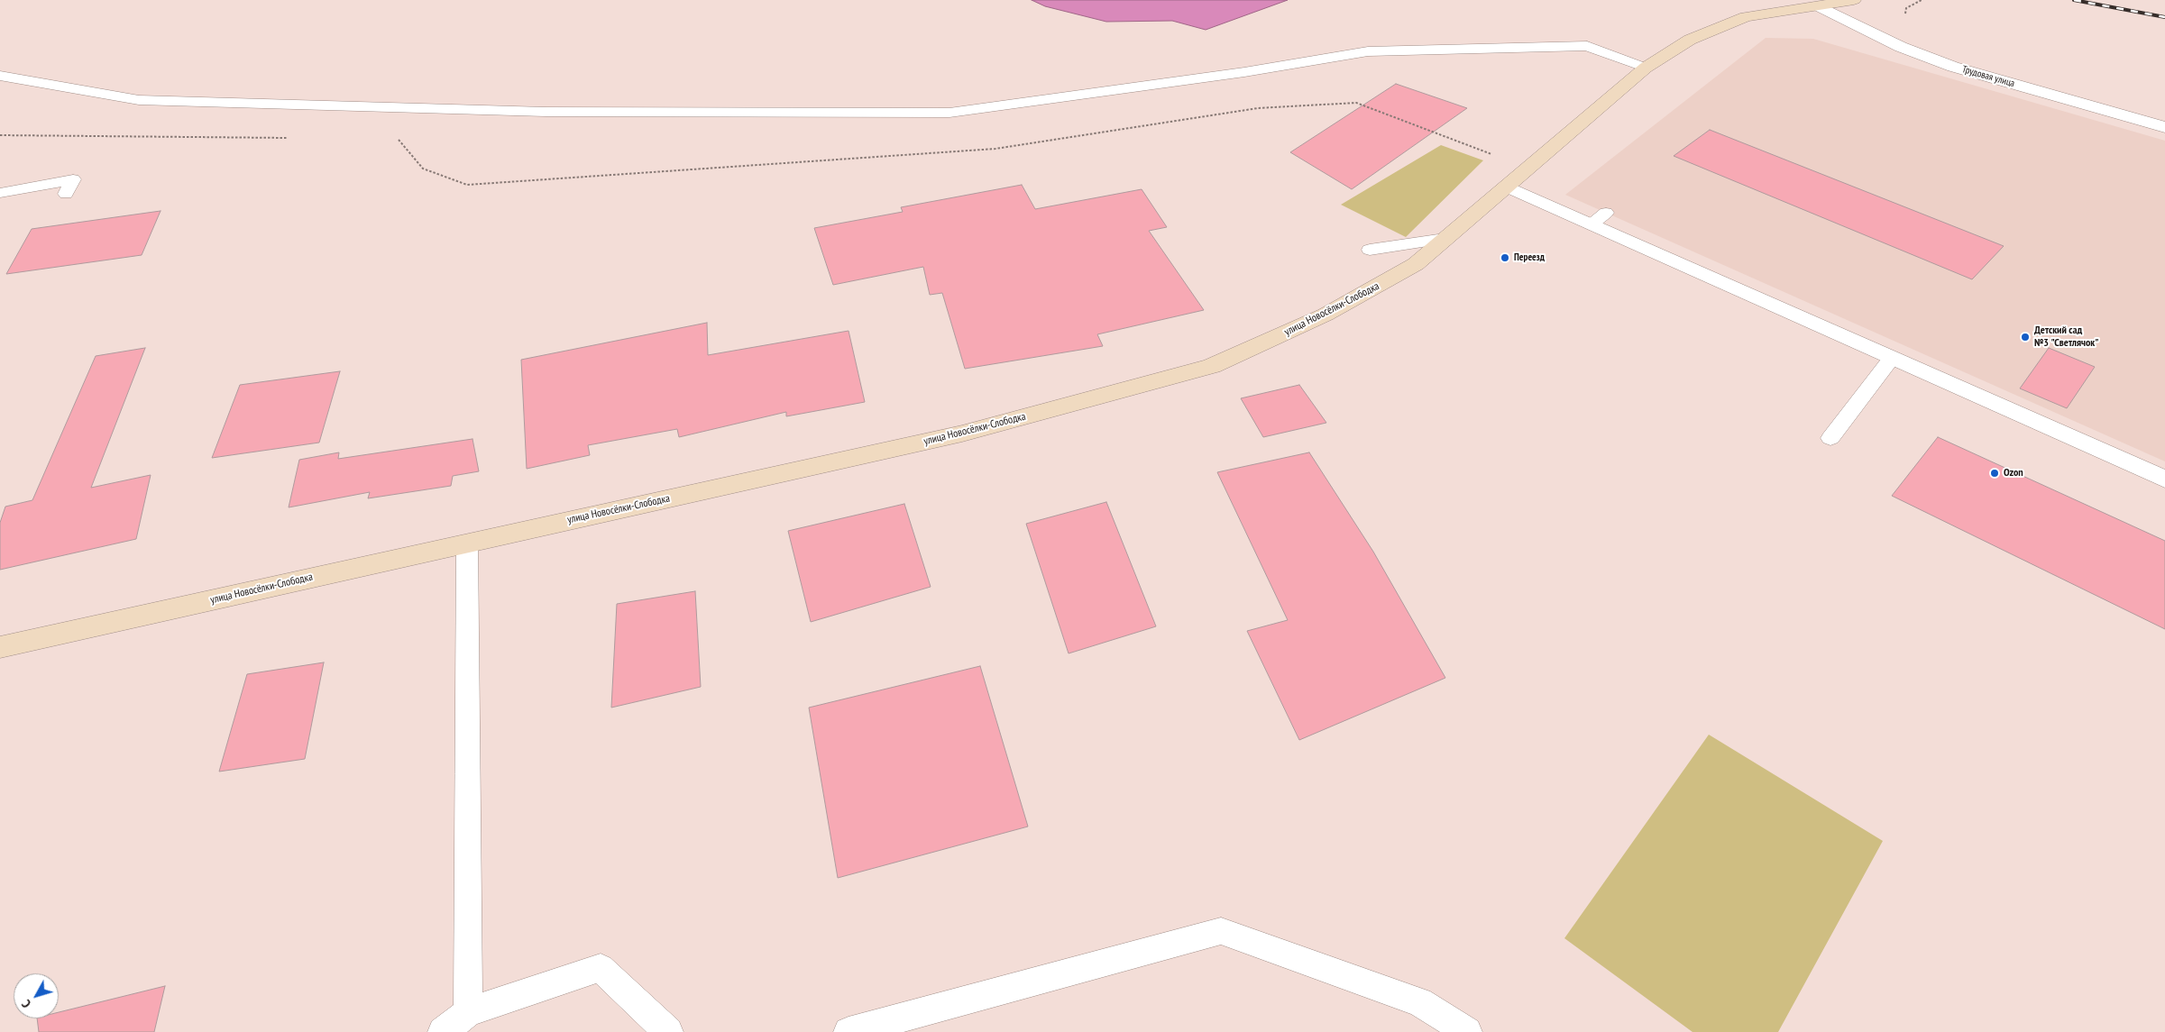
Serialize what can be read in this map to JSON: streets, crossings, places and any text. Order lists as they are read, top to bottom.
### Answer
{
  "streets": {
    "main road": ["улица Новосёлки-Слободка"],
    "street": ["Трудовая улица"]
  },
  "crossings": [
    ["Трудовая улица", "улица Новосёлки-Слободка"]
  ],
  "places": ["Переезд", "Детский сад №3 \"Светлячок\"", "Ozon"],
  "north": "bottom left"
}
